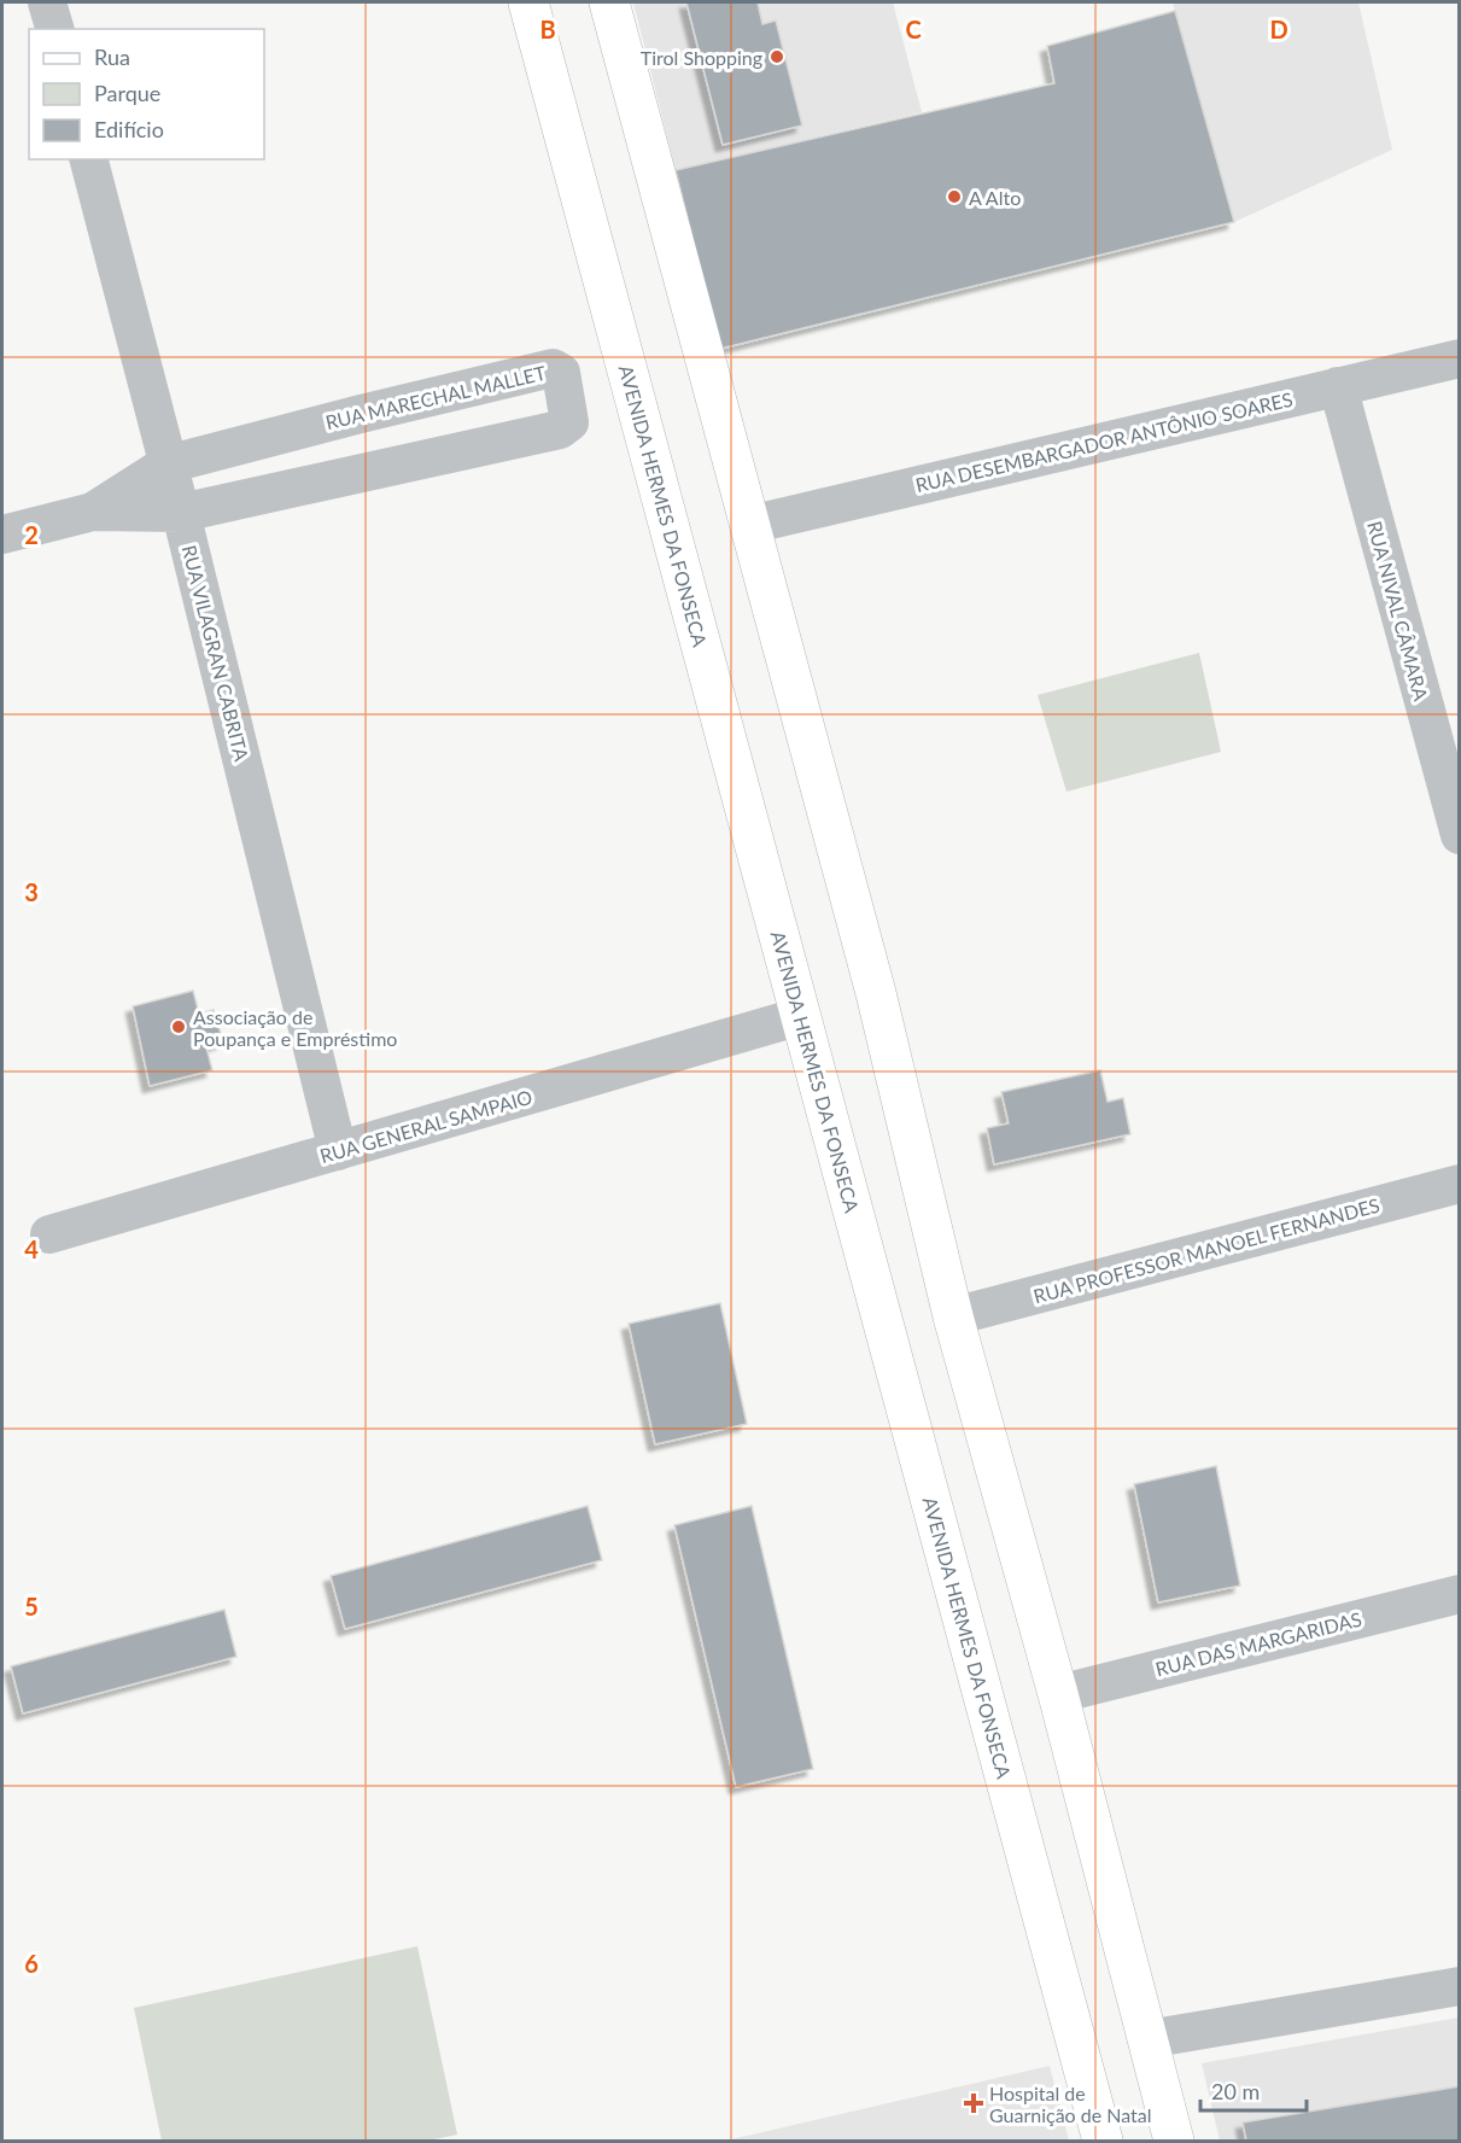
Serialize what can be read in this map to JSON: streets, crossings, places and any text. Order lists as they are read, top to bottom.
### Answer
{
  "streets": {
    "main road": ["AVENIDA HERMES DA FONSECA"],
    "street": [
      "RUA MARECHAL MALLET",
      "RUA DESEMBARGADOR ANTÔNIO SOARES",
      "RUA NIVAL CÂMARA",
      "RUA VILAGRAN CABRITA",
      "RUA GENERAL SAMPAIO",
      "RUA PROFESSOR MANOEL FERNANDES",
      "RUA DAS MARGARIDAS"
    ]
  },
  "crossings": [
    ["RUA MARECHAL MALLET", "RUA VILAGRAN CABRITA"],
    ["RUA DESEMBARGADOR ANTÔNIO SOARES", "RUA NIVAL CÂMARA"],
    ["AVENIDA HERMES DA FONSECA", "RUA GENERAL SAMPAIO"],
    ["RUA VILAGRAN CABRITA", "RUA GENERAL SAMPAIO"]
  ],
  "places": {
    "other": ["Tirol Shopping", "A Alto", "Associação de Poupança e Empréstimo"],
    "health": ["Hospital de Guarnição de Natal"]
  },
  "legend": ["Rua", "Parque", "Edifício"],
  "scale_bar": "20 m",
  "grid": {
    "columns": ["B", "C", "D"],
    "rows": [
      "2",
      "3",
      "4",
      "5",
      "6"
    ]
  }
}
